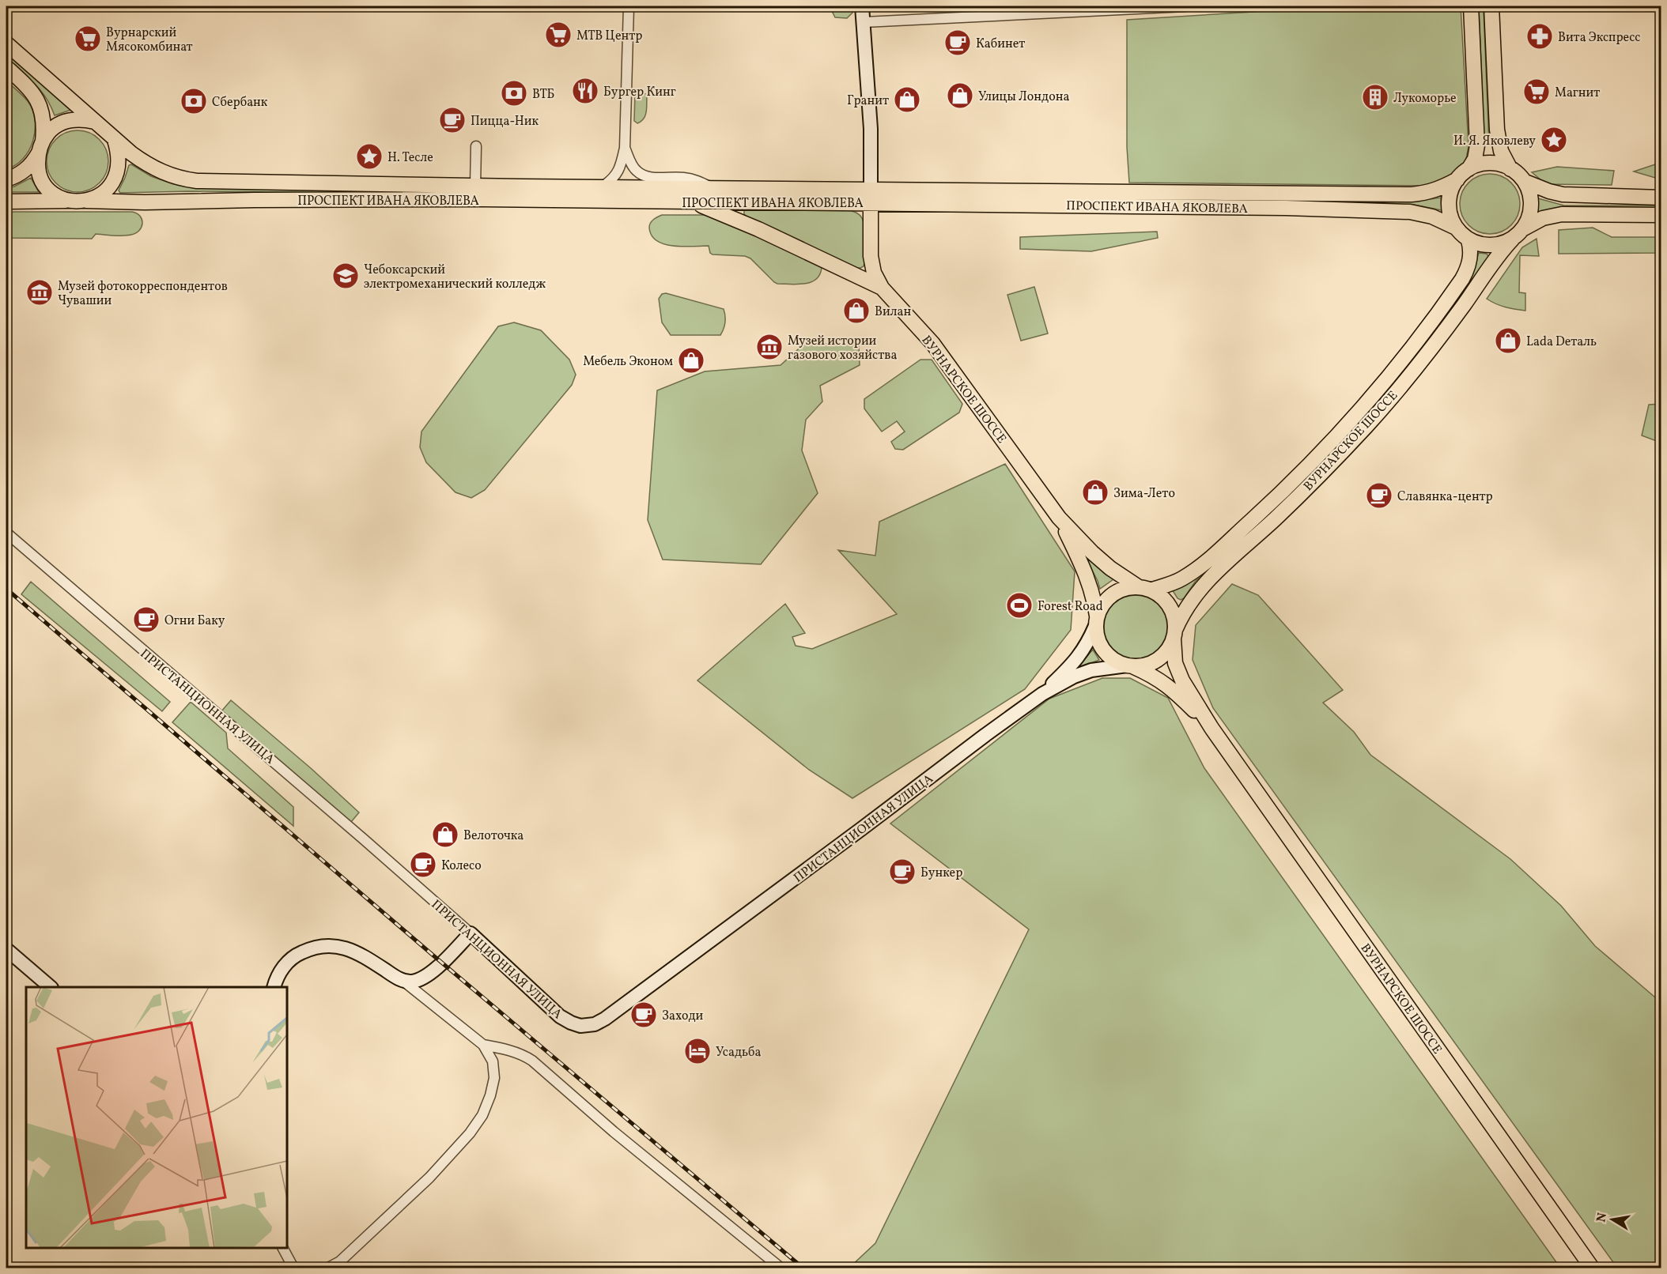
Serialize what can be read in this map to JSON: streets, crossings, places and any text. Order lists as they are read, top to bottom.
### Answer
{
  "streets": {
    "main road": ["ПРОСПЕКТ ИВАНА ЯКОВЛЕВА", "ВУРНАРСКОЕ ШОССЕ"],
    "street": ["ПРИСТАНЦИОННАЯ УЛИЦА"]
  },
  "crossings": [
    ["ПРОСПЕКТ ИВАНА ЯКОВЛЕВА", "ВУРНАРСКОЕ ШОССЕ"],
    ["ВУРНАРСКОЕ ШОССЕ", "ПРИСТАНЦИОННАЯ УЛИЦА"]
  ],
  "places": {
    "supermarket": ["МТВ Центр", "Вурнарский Мясокомбинат", "Магнит"],
    "pharmacy": ["Вита Экспресс"],
    "cafe": [
      "Кабинет",
      "Пицца-Ник",
      "Славянка-центр",
      "Огни Баку",
      "Колесо",
      "Бункер",
      "Заходи"
    ],
    "restaurant": ["Бургер Кинг"],
    "bank": ["ВТБ", "Сбербанк"],
    "shop": [
      "Улицы Лондона",
      "Гранит",
      "Вилан",
      "Lada Dеталь",
      "Мебель Эконом",
      "Зима-Лето",
      "Велоточка"
    ],
    "building": ["Лукоморье"],
    "place": ["И. Я. Яковлеву", "Н. Тесле"],
    "school or university": ["Чебоксарский электромеханический колледж"],
    "museum": ["Музей фотокорреспондентов Чувашии", "Музей истории газового хозяйства"],
    "sports": ["Forest Road"],
    "hotel": ["Усадьба"]
  },
  "north": "left"
}
